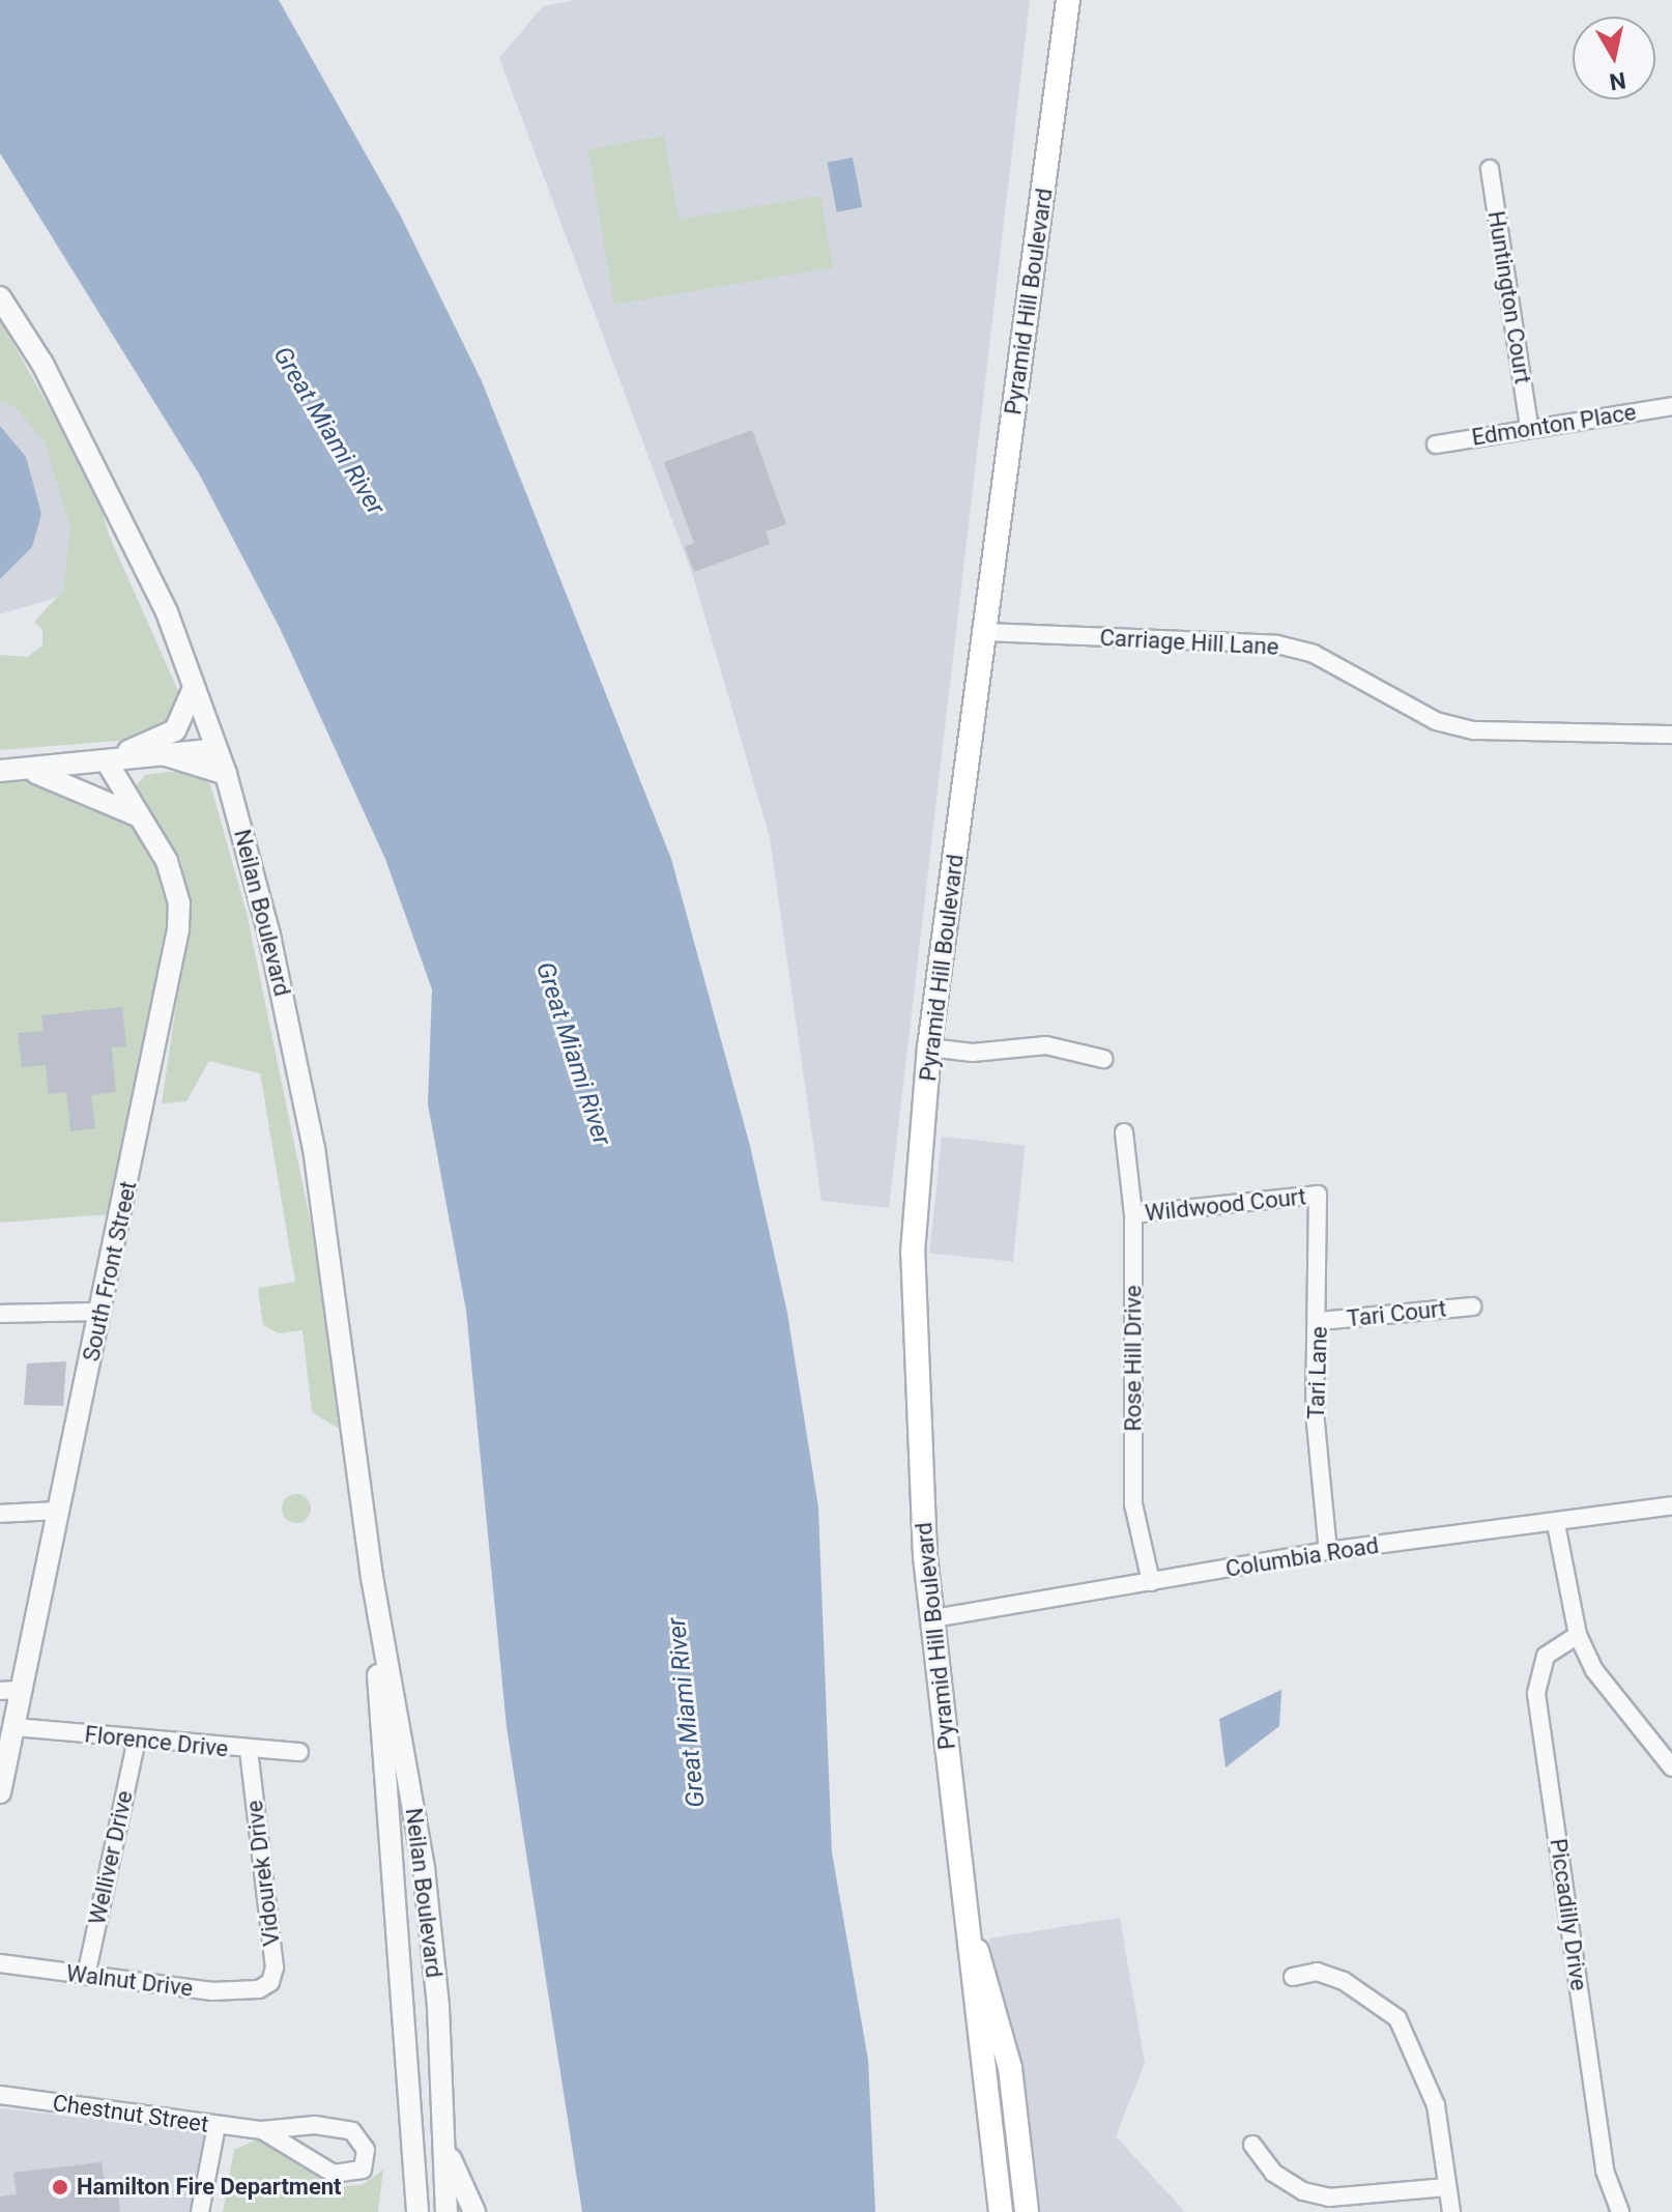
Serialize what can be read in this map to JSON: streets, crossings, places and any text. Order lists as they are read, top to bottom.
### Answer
{
  "streets": {
    "main road": ["Pyramid Hill Boulevard"],
    "street": [
      "Huntington Court",
      "Edmonton Place",
      "Carriage Hill Lane",
      "Neilan Boulevard",
      "Wildwood Court",
      "South Front Street",
      "Tari Court",
      "Rose Hill Drive",
      "Tari Lane",
      "Columbia Road",
      "Florence Drive",
      "Welliver Drive",
      "Vidourek Drive",
      "Piccadilly Drive",
      "Walnut Drive",
      "Chestnut Street"
    ]
  },
  "crossings": [
    ["Huntington Court", "Edmonton Place"],
    ["Pyramid Hill Boulevard", "Carriage Hill Lane"],
    ["Pyramid Hill Boulevard", "Columbia Road"],
    ["Wildwood Court", "Rose Hill Drive"],
    ["Wildwood Court", "Tari Lane"],
    ["South Front Street", "Florence Drive"],
    ["Tari Court", "Tari Lane"],
    ["Rose Hill Drive", "Columbia Road"],
    ["Tari Lane", "Columbia Road"],
    ["Florence Drive", "Welliver Drive"],
    ["Florence Drive", "Vidourek Drive"],
    ["Welliver Drive", "Walnut Drive"],
    ["Vidourek Drive", "Walnut Drive"]
  ],
  "water": ["Great Miami River"],
  "places": ["Hamilton Fire Department"],
  "north": "bottom"
}
